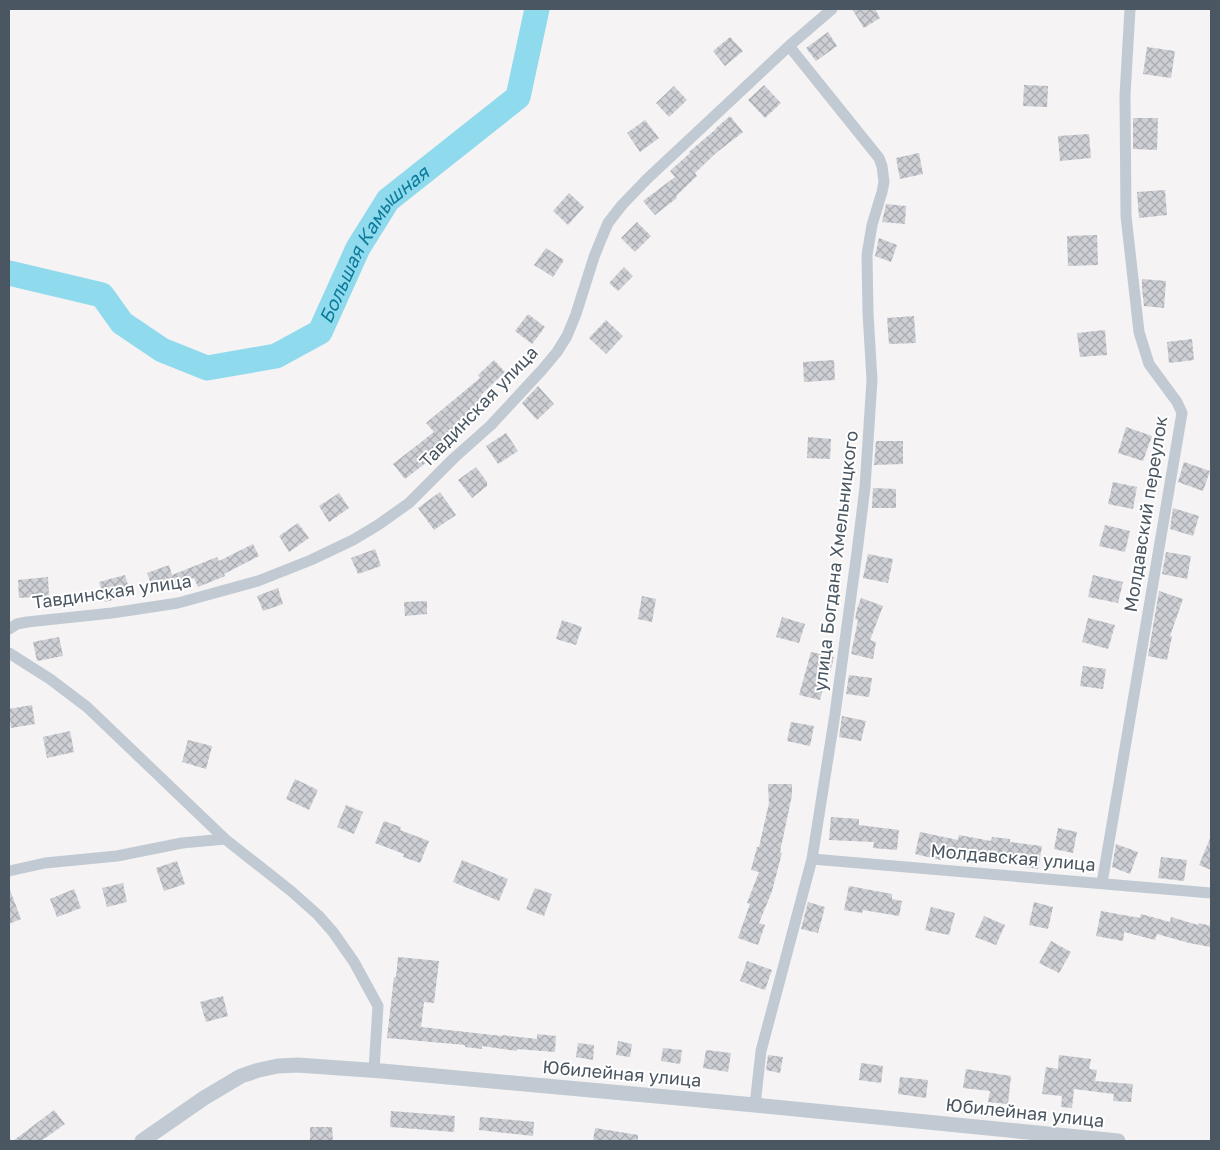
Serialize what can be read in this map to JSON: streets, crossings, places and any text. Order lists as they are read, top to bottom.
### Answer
{
  "streets": {
    "street": [
      "Тавдинская улица",
      "Молдавский переулок",
      "улица Богдана Хмельницкого",
      "Молдавская улица",
      "Юбилейная улица"
    ]
  },
  "crossings": [
    ["Тавдинская улица", "улица Богдана Хмельницкого"],
    ["Молдавский переулок", "Молдавская улица"],
    ["улица Богдана Хмельницкого", "Молдавская улица"],
    ["улица Богдана Хмельницкого", "Юбилейная улица"]
  ],
  "water": ["Большая Камышная"]
}
